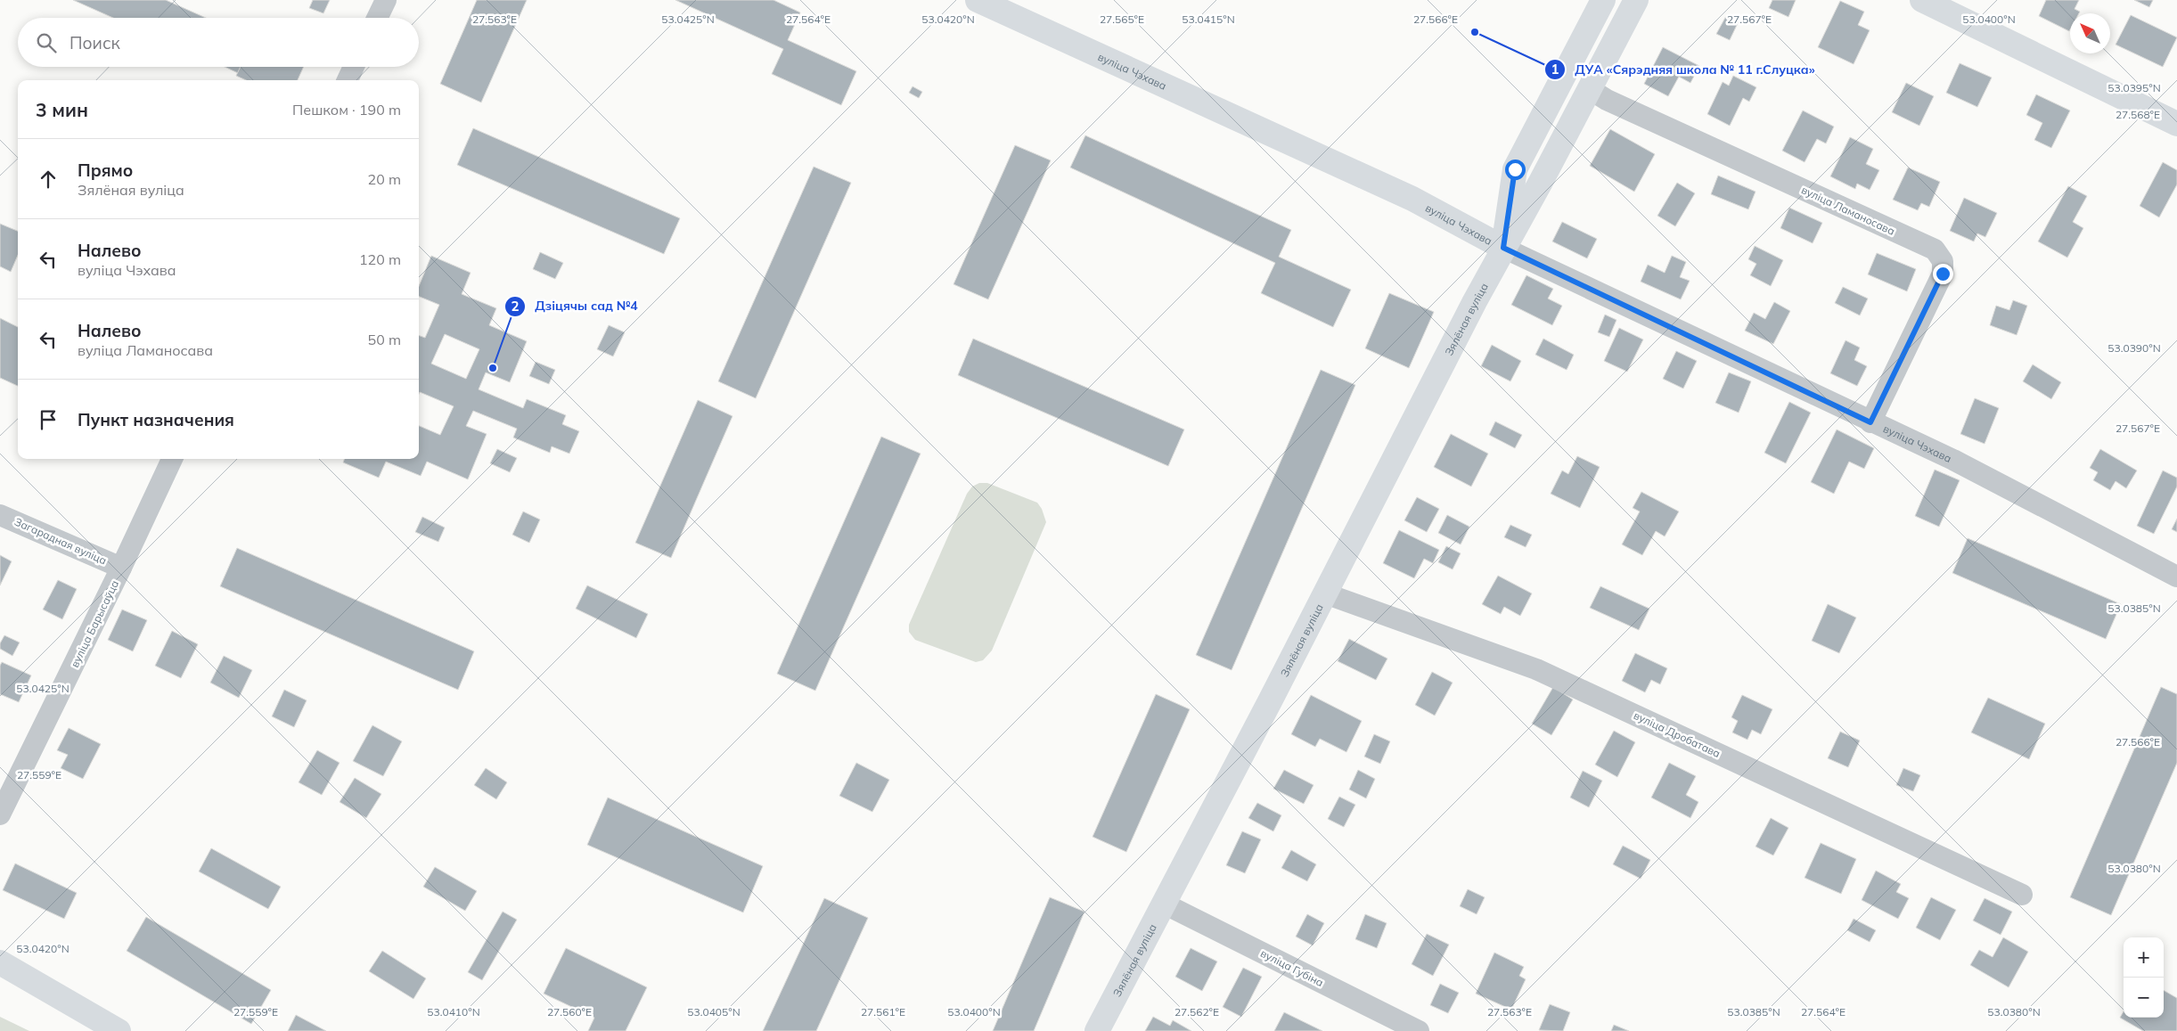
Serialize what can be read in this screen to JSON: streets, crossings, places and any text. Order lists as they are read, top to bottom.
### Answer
{
  "streets": {
    "main road": ["вуліца Чэхава", "Зялёная вуліца"],
    "street": [
      "вуліца Ламаносава",
      "Загарадная вуліца",
      "вуліца Барысаўца",
      "вуліца Дробатава",
      "вуліца Губіна"
    ]
  },
  "crossings": [
    ["вуліца Чэхава", "вуліца Ламаносава"],
    ["вуліца Чэхава", "Зялёная вуліца"],
    ["вуліца Ламаносава", "Зялёная вуліца"],
    ["Зялёная вуліца", "вуліца Дробатава"],
    ["Зялёная вуліца", "вуліца Губіна"],
    ["Загарадная вуліца", "вуліца Барысаўца"]
  ],
  "places": ["ДУА «Сярэдняя школа № 11 г.Слуцка»", "Дзіцячы сад №4"],
  "north": "top left",
  "page": {
    "search": "Поиск",
    "heading": ["3 мин", "Пешком · 190 m"],
    "list": [
      ["Прямо", "Зялёная вуліца", "20 m"],
      ["Налево", "вуліца Чэхава", "120 m"],
      ["Налево", "вуліца Ламаносава", "50 m"],
      "Пункт назначения"
    ],
    "map_buttons": ["+", "−"]
  },
  "coordinates": [
    "27.567°E",
    "27.563°E",
    "53.0425°N",
    "27.564°E",
    "53.0420°N",
    "27.565°E",
    "53.0415°N",
    "27.566°E",
    "53.0400°N",
    "53.0395°N",
    "27.568°E",
    "53.0390°N",
    "53.0385°N",
    "27.559°E",
    "53.0380°N",
    "53.0410°N",
    "27.560°E",
    "53.0405°N",
    "27.561°E",
    "27.562°E"
  ]
}
